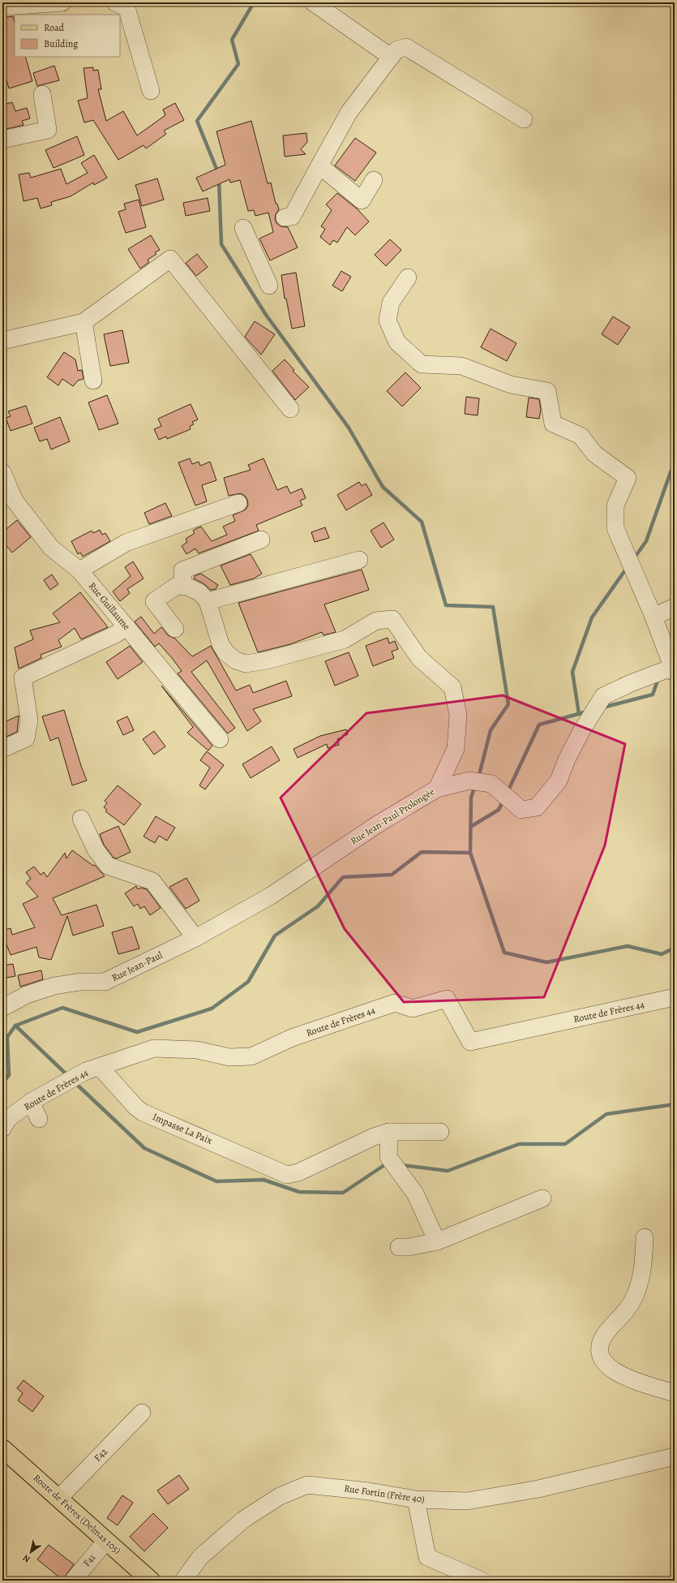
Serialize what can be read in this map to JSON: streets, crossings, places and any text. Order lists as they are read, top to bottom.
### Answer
{
  "streets": {
    "main road": ["Route de Frères (Delmas 105)"],
    "street": [
      "Rue Guillaume",
      "Rue Jean-Paul Prolongée",
      "Rue Jean-Paul",
      "Route de Frères 44",
      "Impasse La Paix",
      "F42",
      "Rue Fortin (Frère 40)",
      "F41"
    ]
  },
  "crossings": [
    ["Rue Jean-Paul Prolongée", "Rue Jean-Paul"],
    ["Route de Frères 44", "Impasse La Paix"],
    ["F42", "Route de Frères (Delmas 105)"],
    ["Route de Frères (Delmas 105)", "F41"]
  ],
  "legend": ["Road", "Building"],
  "north": "bottom left"
}
